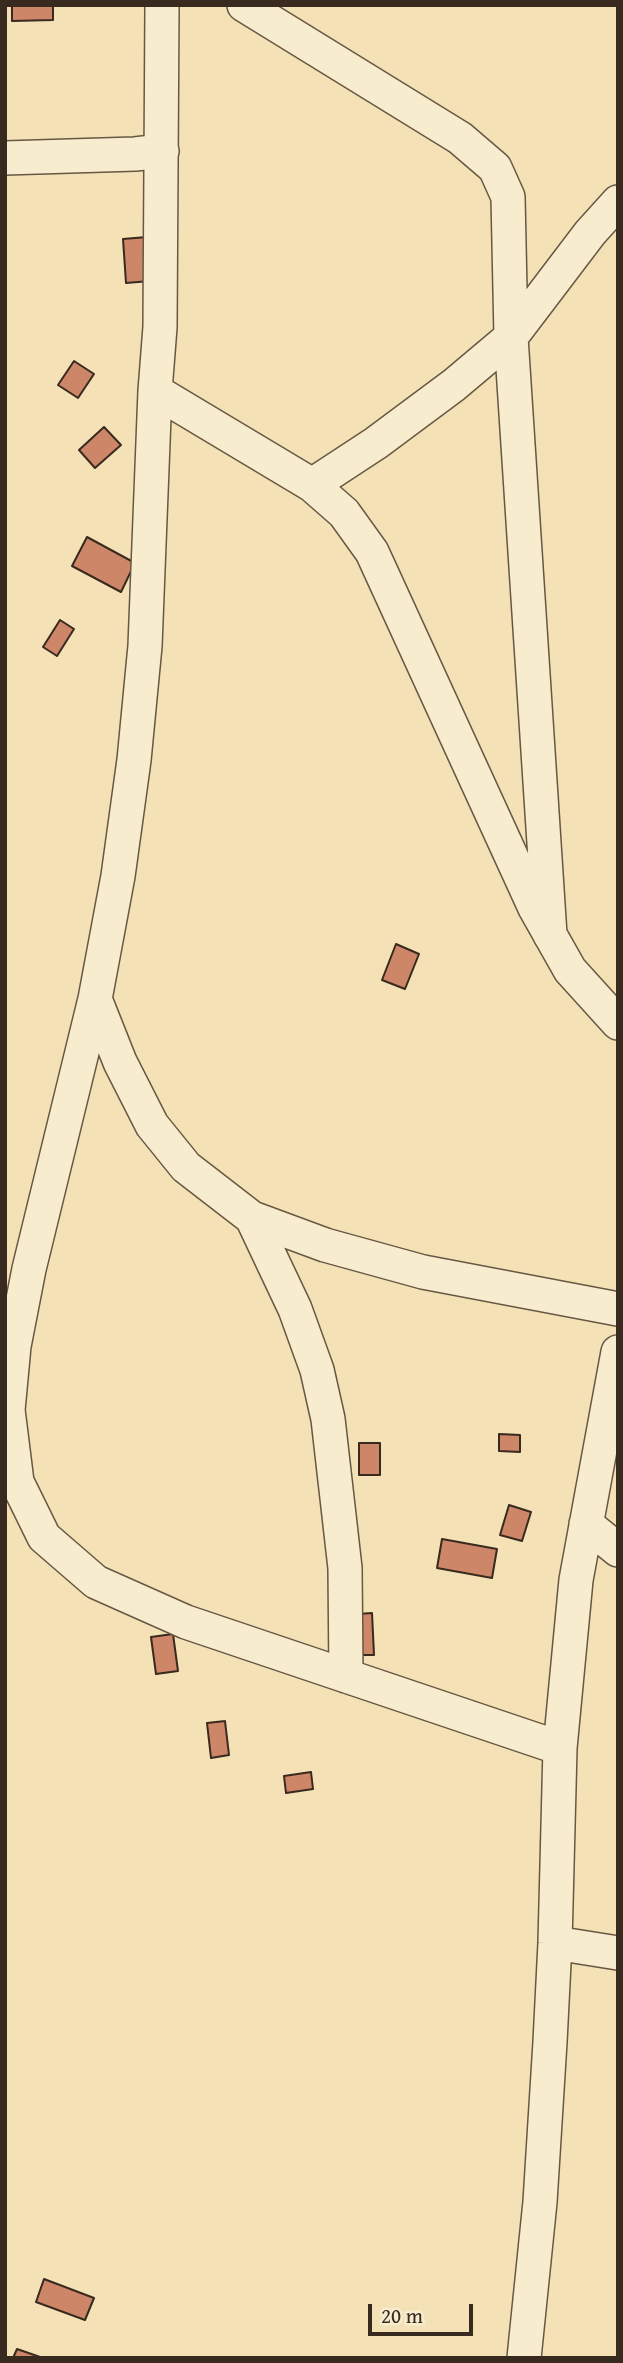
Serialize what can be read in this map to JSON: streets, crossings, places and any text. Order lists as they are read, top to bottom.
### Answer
{
  "scale_bar": "20 m"
}
